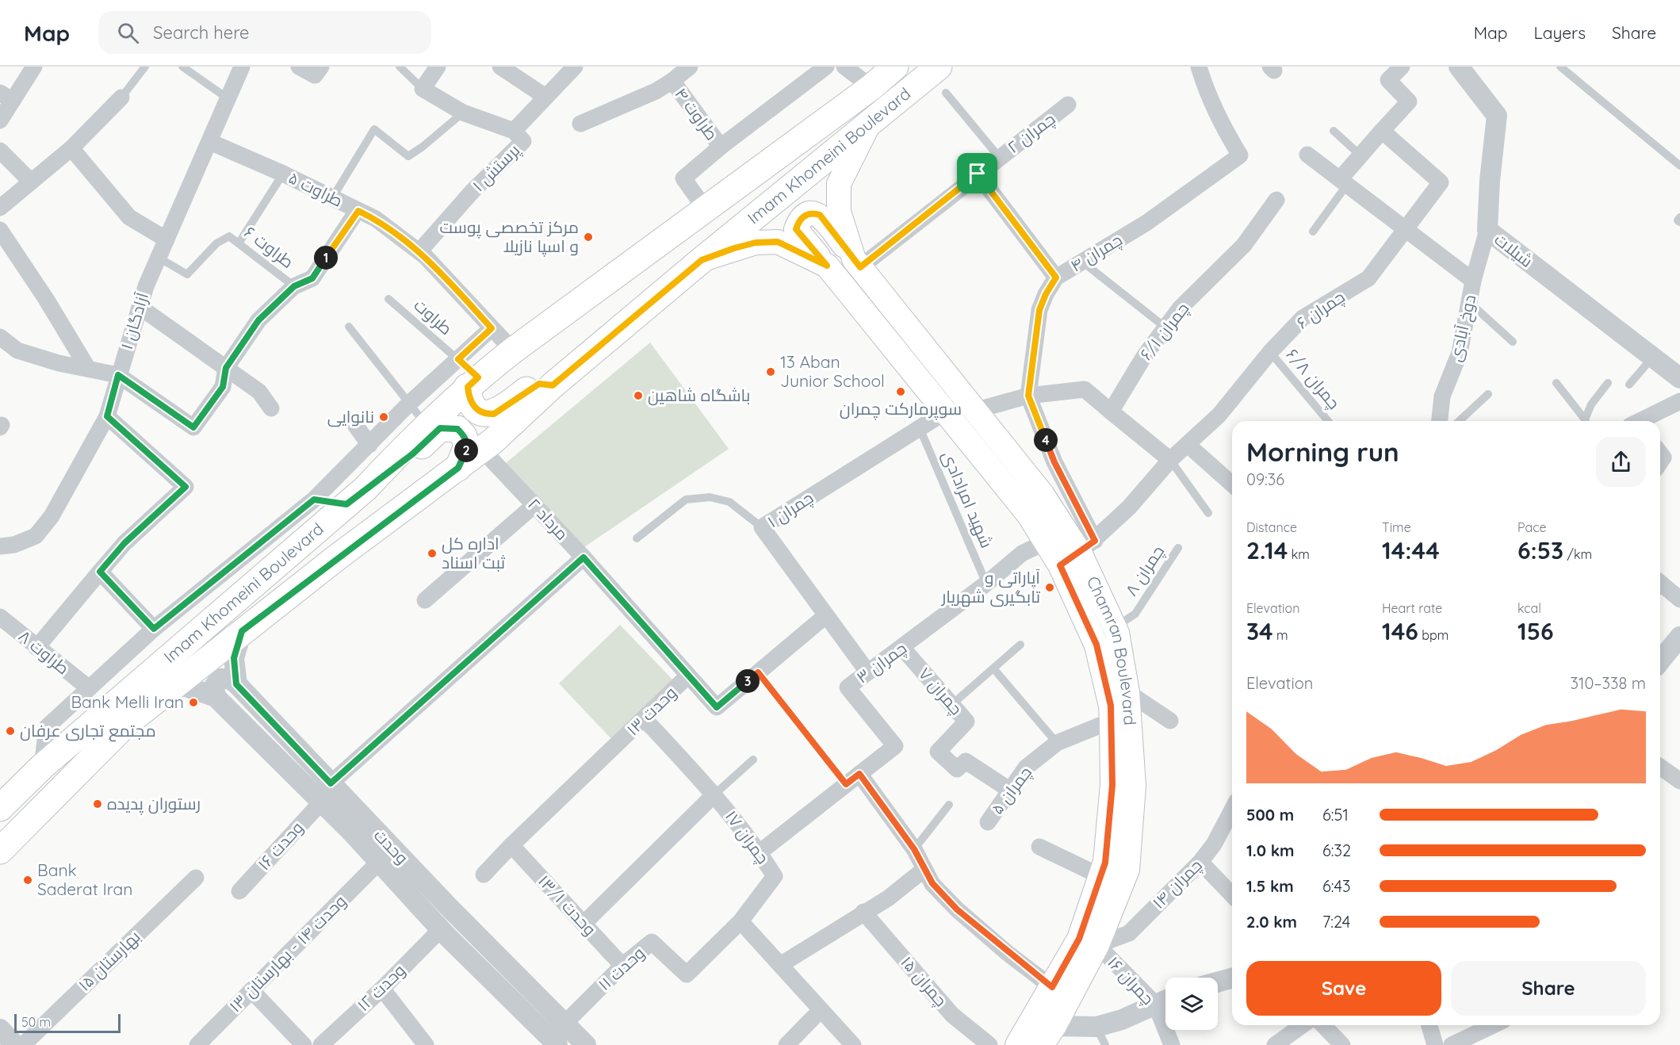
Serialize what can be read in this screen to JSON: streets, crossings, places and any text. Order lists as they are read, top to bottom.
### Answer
{
  "streets": {
    "main road": ["Imam Khomeini Boulevard", "Chamran Boulevard"],
    "street": [
      "طراوت ۴",
      "چمران ۲",
      "پرستش ۱",
      "طراوت ۵",
      "شیلات",
      "چمران ۴",
      "چمران ۶",
      "آزادگان ۱",
      "دوخ آبادی",
      "چمران ۶/۱",
      "چمران ۱",
      "مرداد ۲",
      "طراوت ۸",
      "چمران ۳",
      "چمران ۷",
      "وحدت ۱۳",
      "چمران ۵",
      "چمران ۱۷",
      "وحدت ۱۶",
      "وحدت",
      "چمران ۱۴",
      "وحدت ۱۳/۱",
      "وحدت ۱۴ - بهارستان ۱۳",
      "بهارستان ۱۵",
      "وحدت ۱۱",
      "چمران ۱۶",
      "چمران ۱۵",
      "وحدت ۱۲"
    ],
    "lane": [
      "طراوت ۶",
      "طراوت",
      "چمران ۶/۸",
      "شهید امرادادی",
      "چمران ۸"
    ]
  },
  "crossings": [
    ["طراوت ۴", "Imam Khomeini Boulevard"],
    ["چمران ۲", "Chamran Boulevard"],
    ["Imam Khomeini Boulevard", "طراوت ۵"],
    ["Imam Khomeini Boulevard", "طراوت"],
    ["Imam Khomeini Boulevard", "مرداد ۲"],
    ["Imam Khomeini Boulevard", "Chamran Boulevard"],
    ["Imam Khomeini Boulevard", "وحدت"],
    ["پرستش ۱", "طراوت ۵"],
    ["طراوت ۵", "آزادگان ۱"],
    ["طراوت ۶", "آزادگان ۱"],
    ["شیلات", "دوخ آبادی"],
    ["چمران ۴", "چمران ۶"],
    ["چمران ۴", "Chamran Boulevard"],
    ["چمران ۶", "چمران ۶/۸"],
    ["چمران ۶", "Chamran Boulevard"],
    ["شهید امرادادی", "چمران ۱"],
    ["شهید امرادادی", "چمران ۳"],
    ["چمران ۱", "Chamran Boulevard"],
    ["چمران ۱", "چمران ۳"],
    ["چمران ۱", "وحدت ۱۳"],
    ["مرداد ۲", "وحدت ۱۳"],
    ["چمران ۸", "Chamran Boulevard"],
    ["Chamran Boulevard", "چمران ۳"],
    ["Chamran Boulevard", "چمران ۵"],
    ["Chamran Boulevard", "چمران ۱۴"],
    ["Chamran Boulevard", "چمران ۱۶"],
    ["چمران ۳", "چمران ۷"],
    ["چمران ۳", "چمران ۱۷"],
    ["چمران ۷", "چمران ۵"],
    ["وحدت ۱۳", "چمران ۱۷"],
    ["وحدت ۱۳", "وحدت ۱۳/۱"],
    ["چمران ۱۷", "وحدت ۱۱"],
    ["وحدت ۱۶", "وحدت"],
    ["وحدت", "وحدت ۱۴ - بهارستان ۱۳"],
    ["وحدت", "وحدت ۱۱"],
    ["وحدت", "وحدت ۱۲"],
    ["چمران ۱۴", "چمران ۱۶"],
    ["وحدت ۱۳/۱", "وحدت ۱۱"]
  ],
  "places": [
    "مرکز تخصصی پوست و اسپا نازیلا",
    "13 Aban Junior School",
    "سوپرمارکت چمران",
    "باشگاه شاهین",
    "نانوایی",
    "اداره کل ثبت اسناد",
    "آپاراتی و تابگیری شهریار",
    "Bank Melli Iran",
    "مجتمع تجاری عرفان",
    "رستوران پدیده",
    "Bank Saderat Iran"
  ],
  "scale_bar": "50 m",
  "page": {
    "header": "Map",
    "search": "Search here",
    "nav": ["Map", "Layers", "Share"],
    "pins": [
      "1",
      "4",
      "2",
      "3"
    ],
    "heading": ["Morning run", "09:36"],
    "stats": [
      ["Distance", "2.14 km"],
      ["Time", "14:44"],
      ["Pace", "6:53 /km"],
      ["Elevation", "34 m"],
      ["Heart rate", "146 bpm"],
      ["kcal", "156"]
    ],
    "chart": ["Elevation", "310–338 m"],
    "list": [
      {
        "name": "500 m",
        "note": "6:51"
      },
      {
        "name": "1.0 km",
        "note": "6:32"
      },
      {
        "name": "1.5 km",
        "note": "6:43"
      },
      {
        "name": "2.0 km",
        "note": "7:24"
      }
    ],
    "buttons": ["Save", "Share"],
    "scale": "50 m"
  }
}
